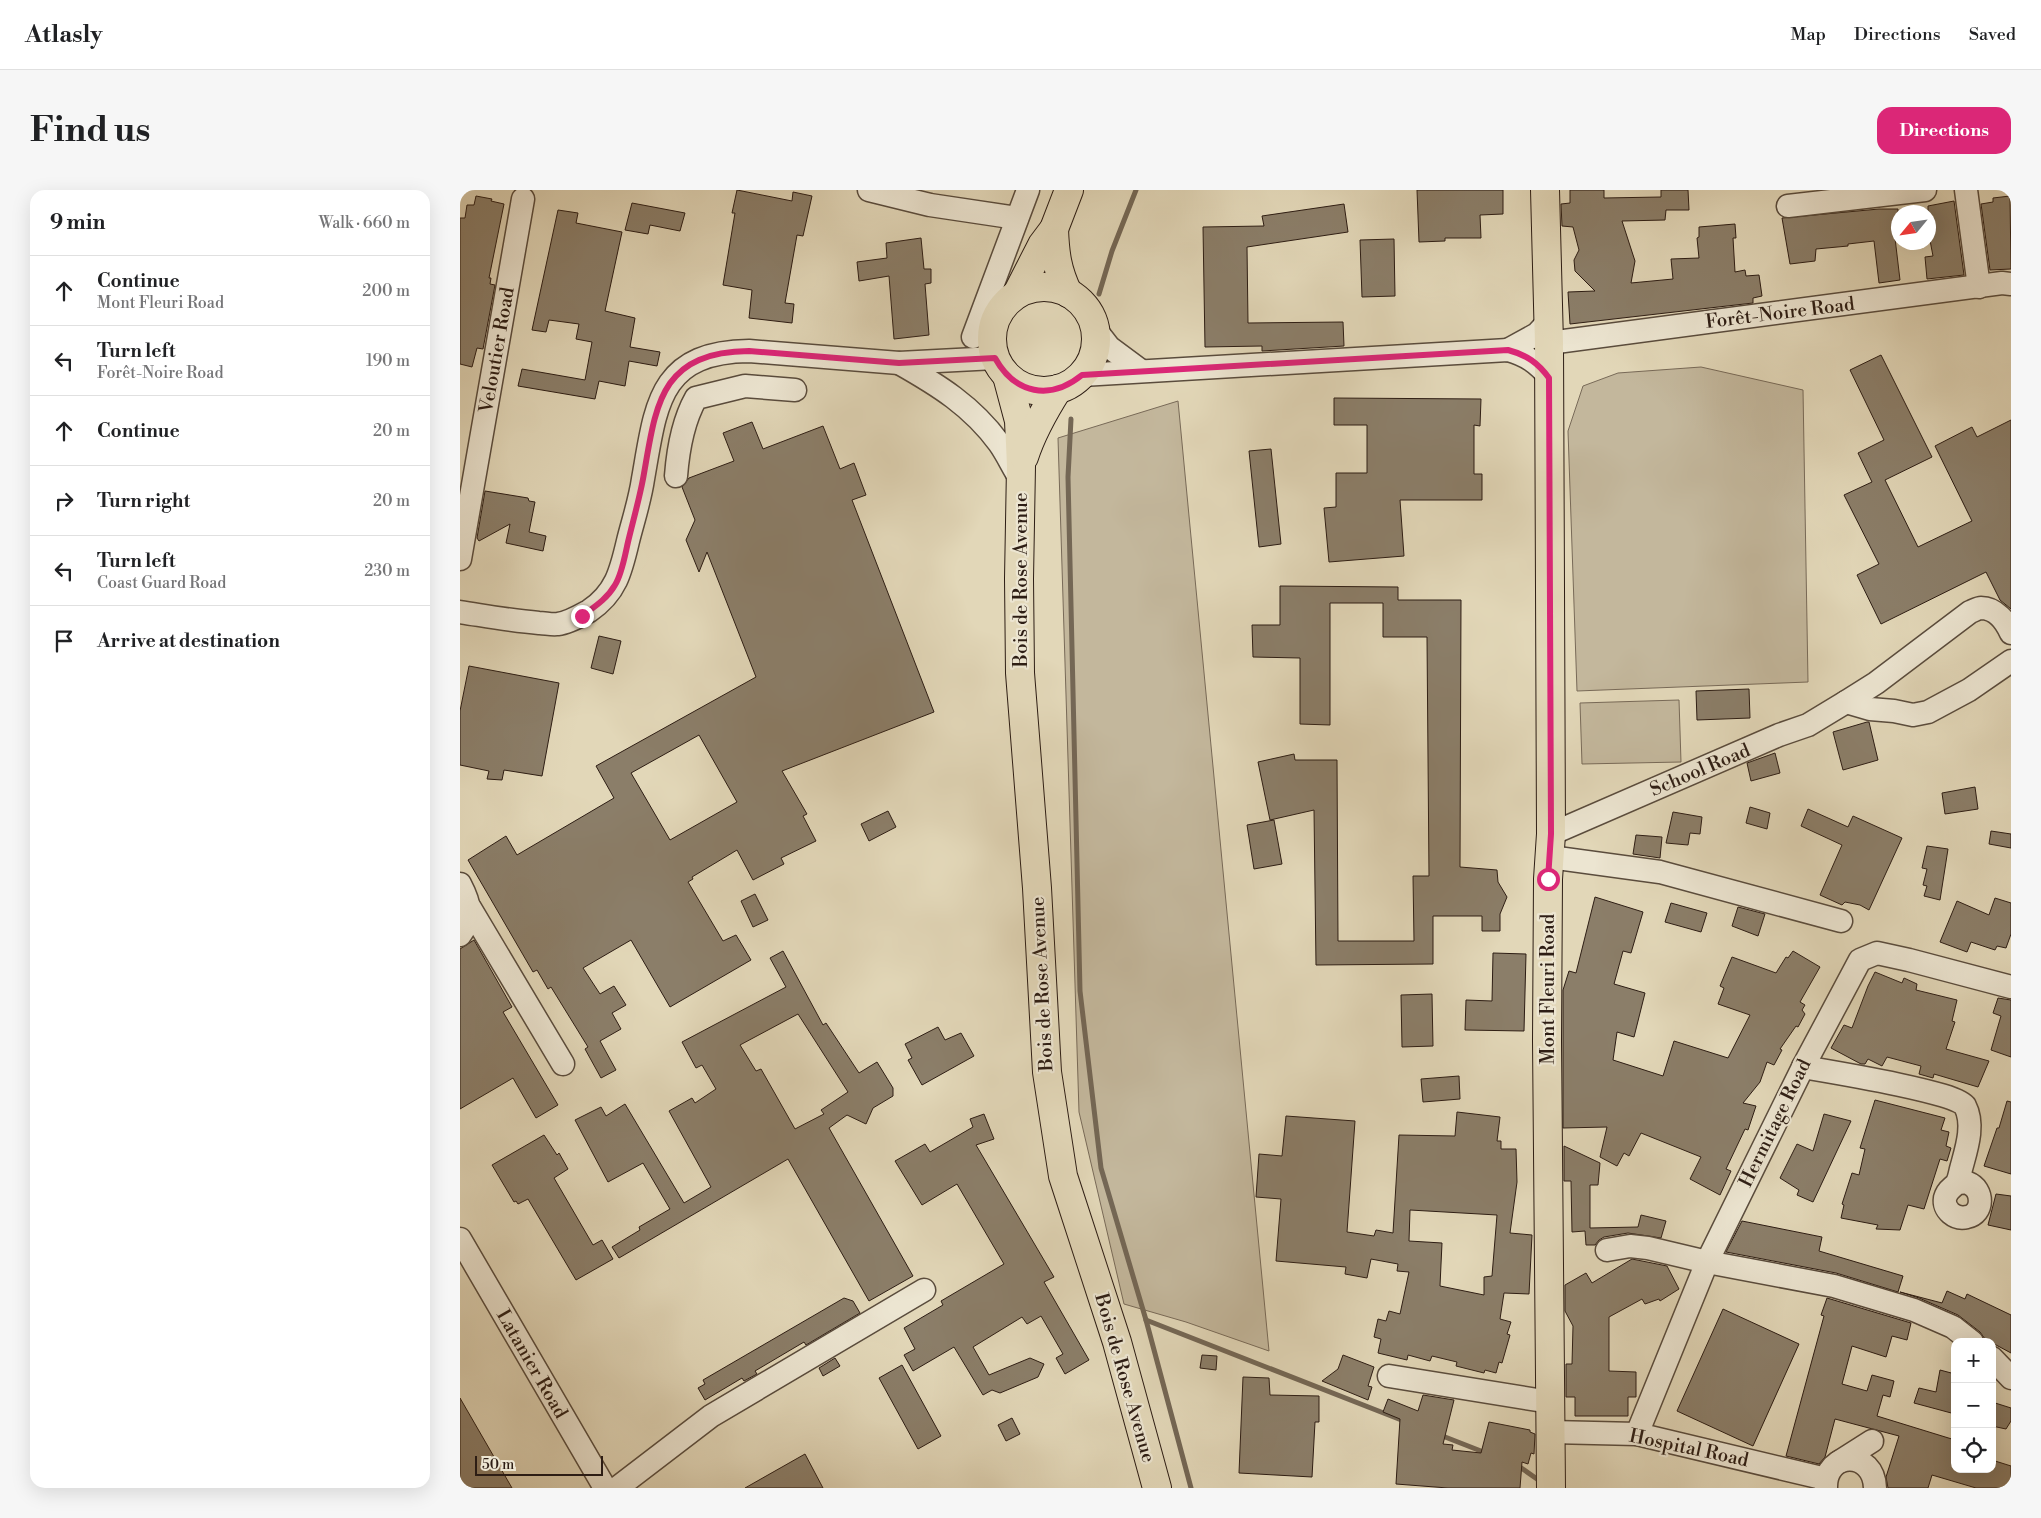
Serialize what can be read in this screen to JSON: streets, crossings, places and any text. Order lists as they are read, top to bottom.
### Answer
{
  "streets": {
    "main road": ["Bois de Rose Avenue", "Mont Fleuri Road"],
    "street": [
      "Forêt-Noire Road",
      "Veloutier Road",
      "School Road",
      "Hermitage Road",
      "Latanier Road",
      "Hospital Road"
    ]
  },
  "crossings": [
    ["Forêt-Noire Road", "Mont Fleuri Road"],
    ["School Road", "Mont Fleuri Road"],
    ["Mont Fleuri Road", "Hospital Road"],
    ["Hermitage Road", "Hospital Road"]
  ],
  "scale_bar": "50 m",
  "north": "bottom left",
  "page": {
    "header": "Atlasly",
    "nav": ["Map", "Directions", "Saved"],
    "buttons": "Directions",
    "title": "Find us",
    "heading": ["9 min", "Walk · 660 m"],
    "list": [
      ["Continue", "Mont Fleuri Road", "200 m"],
      ["Turn left", "Forêt-Noire Road", "190 m"],
      ["Continue", "20 m"],
      ["Turn right", "20 m"],
      ["Turn left", "Coast Guard Road", "230 m"],
      "Arrive at destination"
    ],
    "map_buttons": ["+", "−"],
    "scale": "50 m"
  }
}
